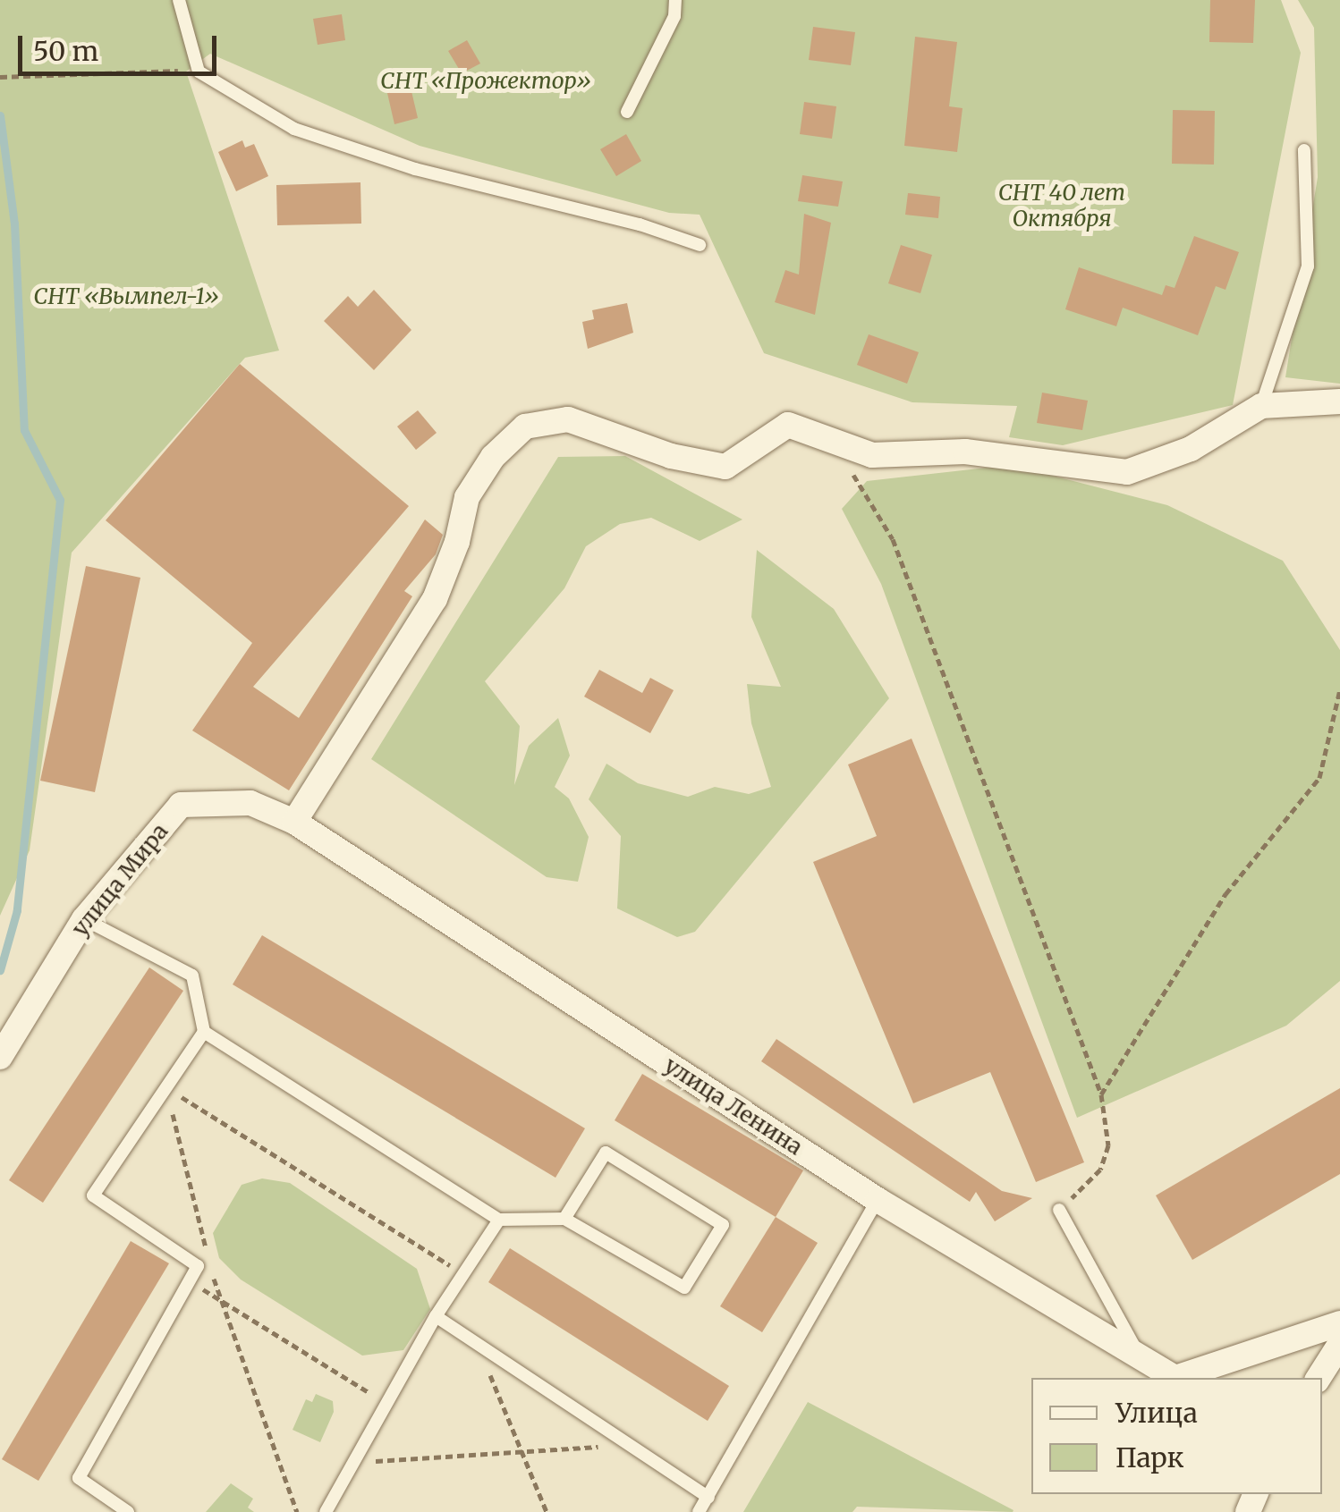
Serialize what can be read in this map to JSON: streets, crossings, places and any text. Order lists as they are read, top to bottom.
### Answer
{
  "streets": {
    "street": ["улица Мира", "улица Ленина"]
  },
  "crossings": [
    ["улица Мира", "улица Ленина"]
  ],
  "parks": ["СНТ «Прожектор»", "СНТ 40 лет Октября", "СНТ «Вымпел-1»"],
  "legend": ["Улица", "Парк"],
  "scale_bar": "50 m"
}
